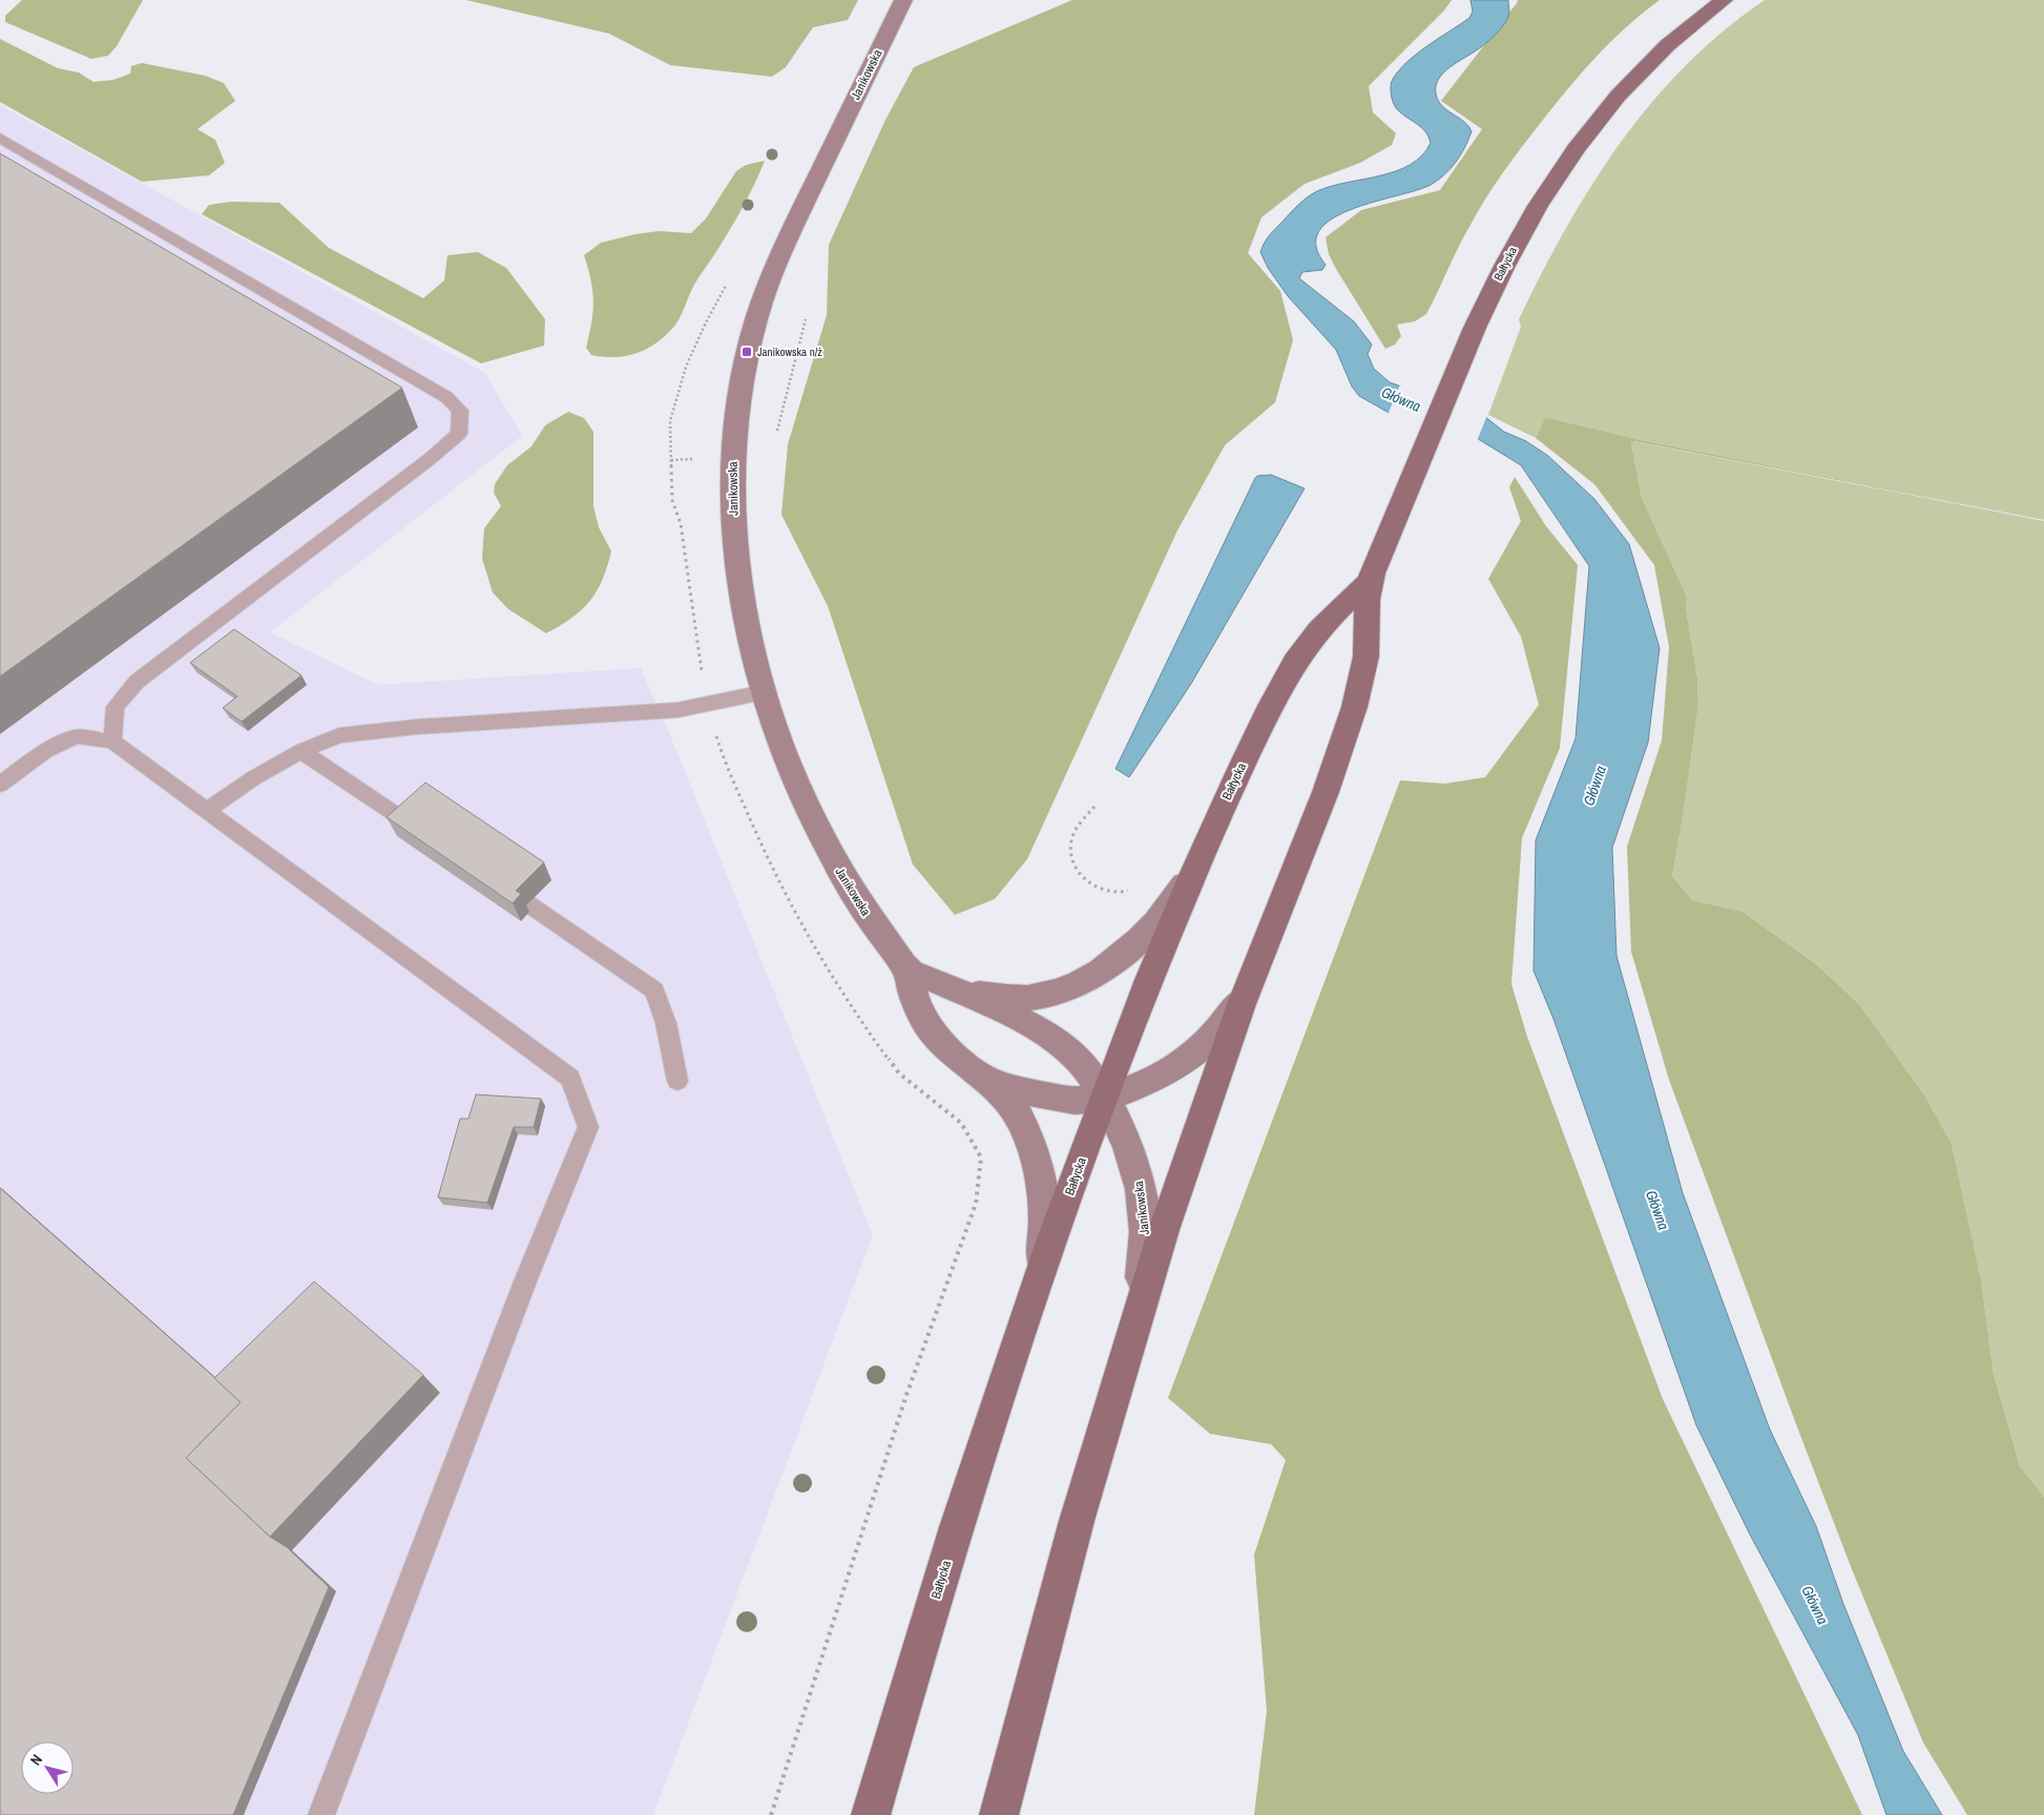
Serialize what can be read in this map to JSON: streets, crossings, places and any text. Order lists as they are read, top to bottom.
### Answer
{
  "streets": {
    "main road": ["Bałtycka"],
    "street": ["Janikowska"]
  },
  "crossings": [
    ["Janikowska", "Bałtycka"]
  ],
  "water": ["Główna"],
  "places": {
    "transit": ["Janikowska n/ż"]
  },
  "north": "top left"
}
